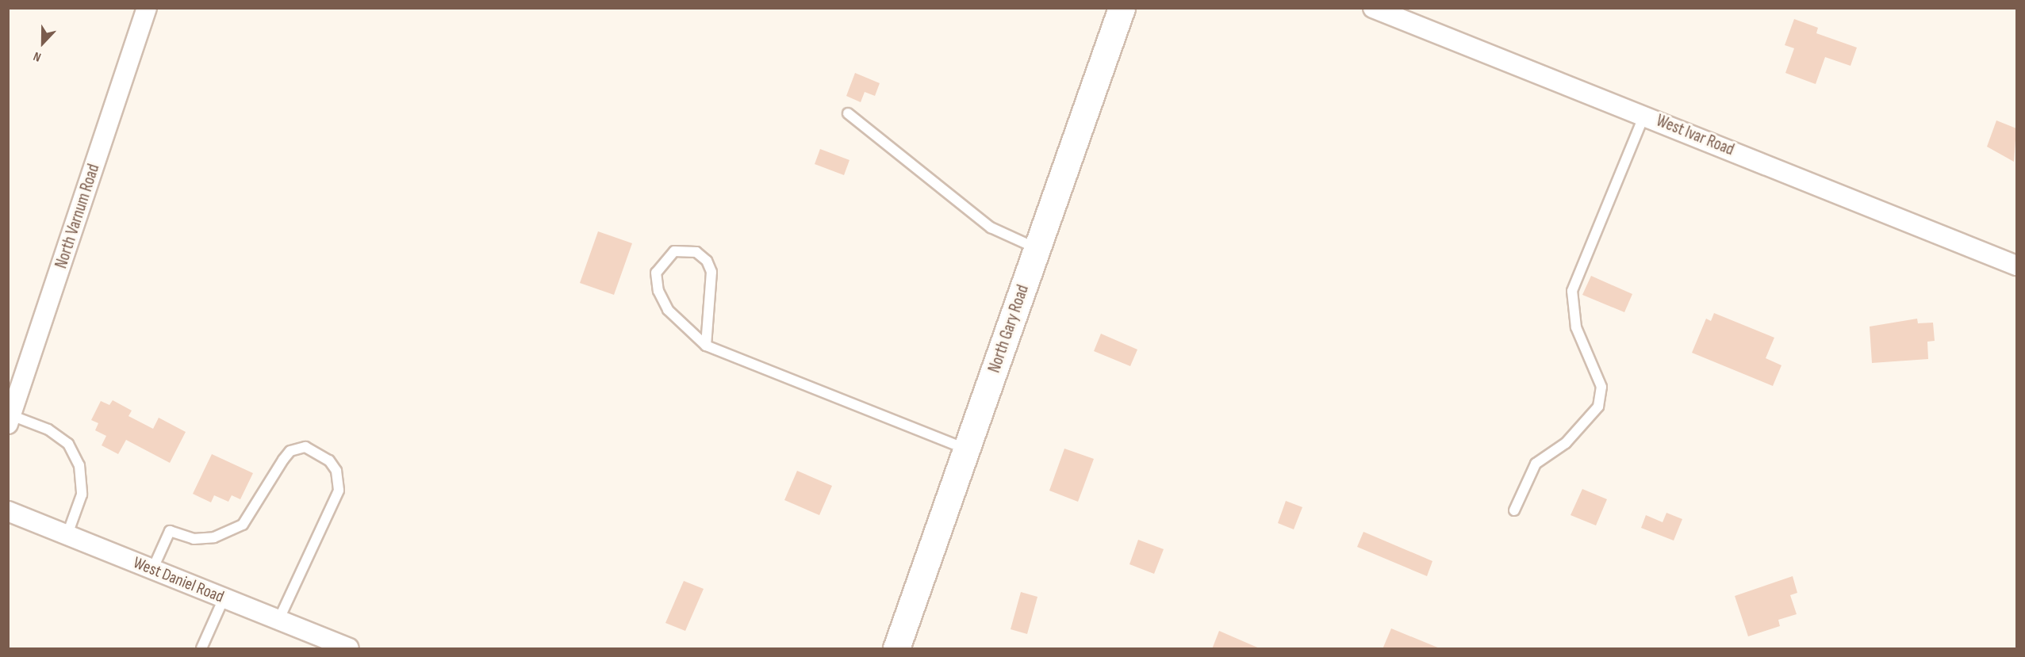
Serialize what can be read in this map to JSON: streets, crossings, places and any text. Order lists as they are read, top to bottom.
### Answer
{
  "streets": {
    "street": [
      "West Ivar Road",
      "North Varnum Road",
      "North Gary Road",
      "West Daniel Road"
    ]
  },
  "north": "bottom"
}
